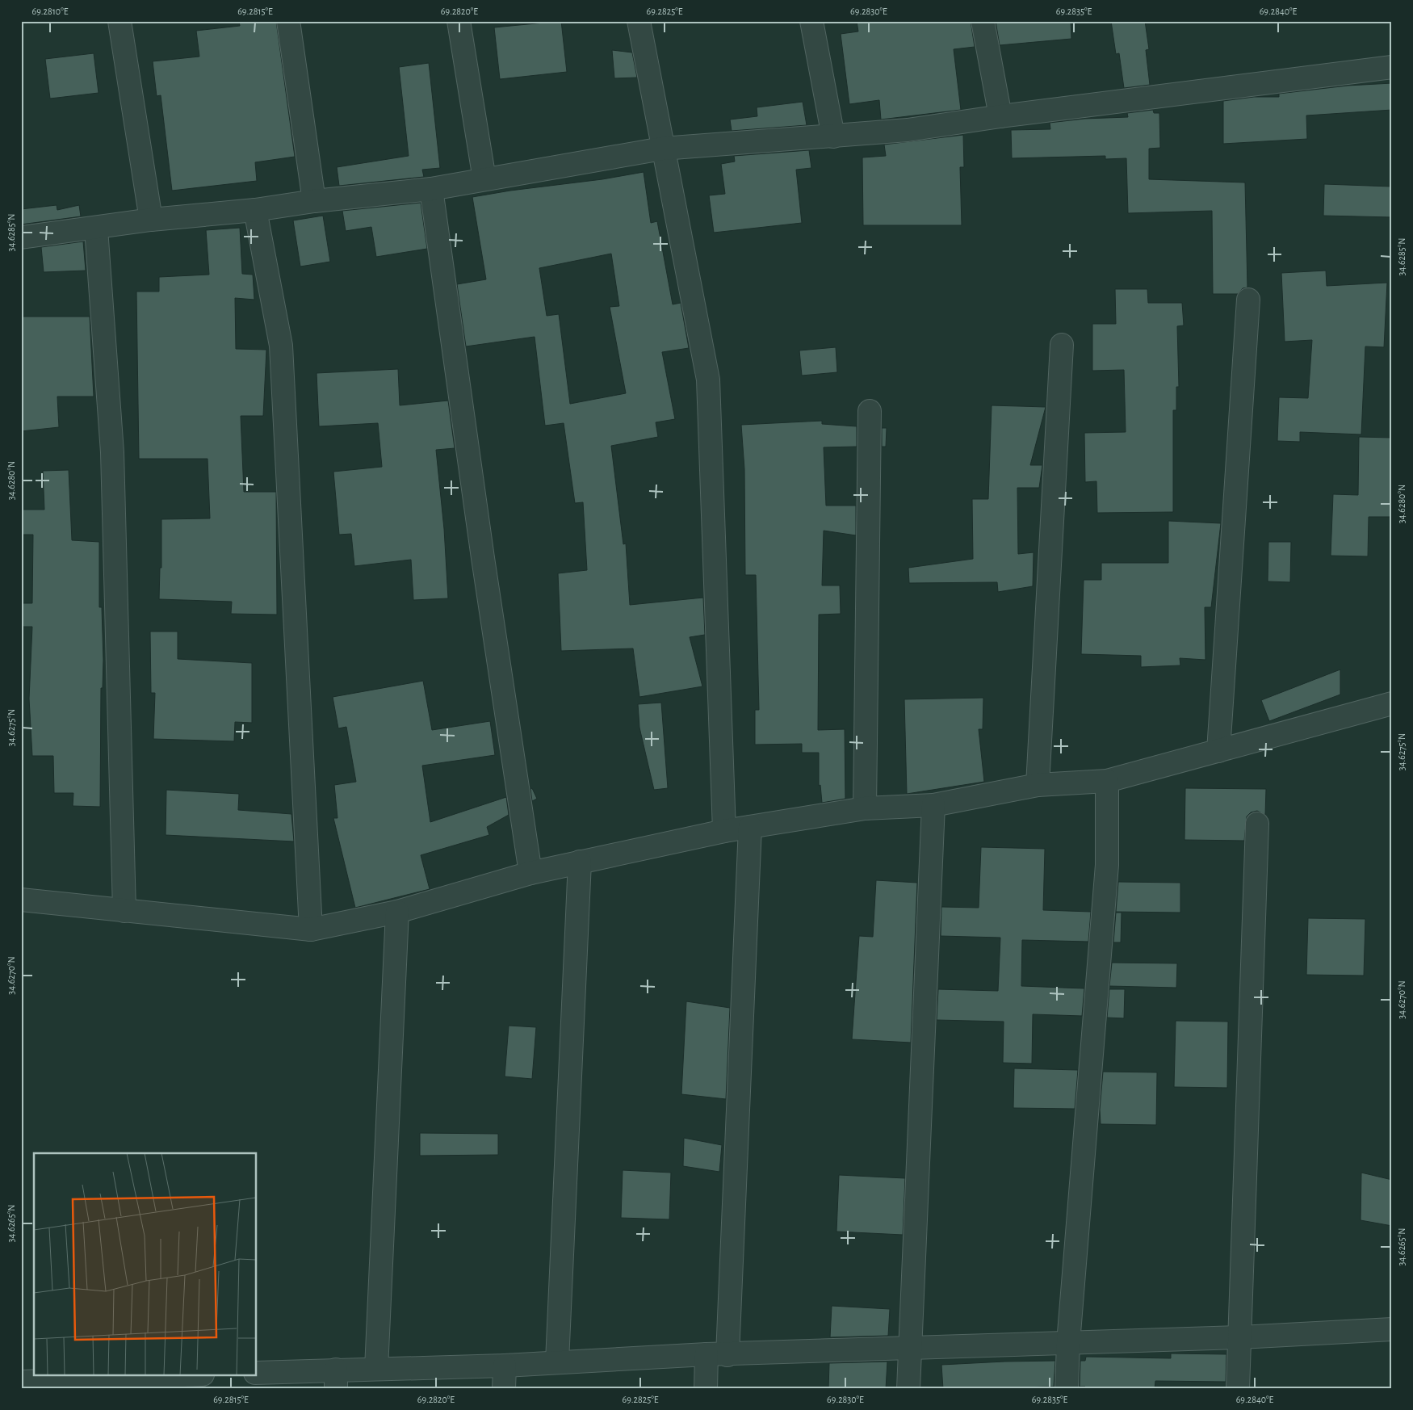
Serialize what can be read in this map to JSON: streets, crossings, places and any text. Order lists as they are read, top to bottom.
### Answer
{
  "coordinates": [
    "69.2810°E",
    "69.2815°E",
    "69.2820°E",
    "69.2825°E",
    "69.2830°E",
    "69.2835°E",
    "69.2840°E",
    "34.6285°N",
    "34.6280°N",
    "34.6275°N",
    "34.6270°N",
    "34.6265°N"
  ]
}
